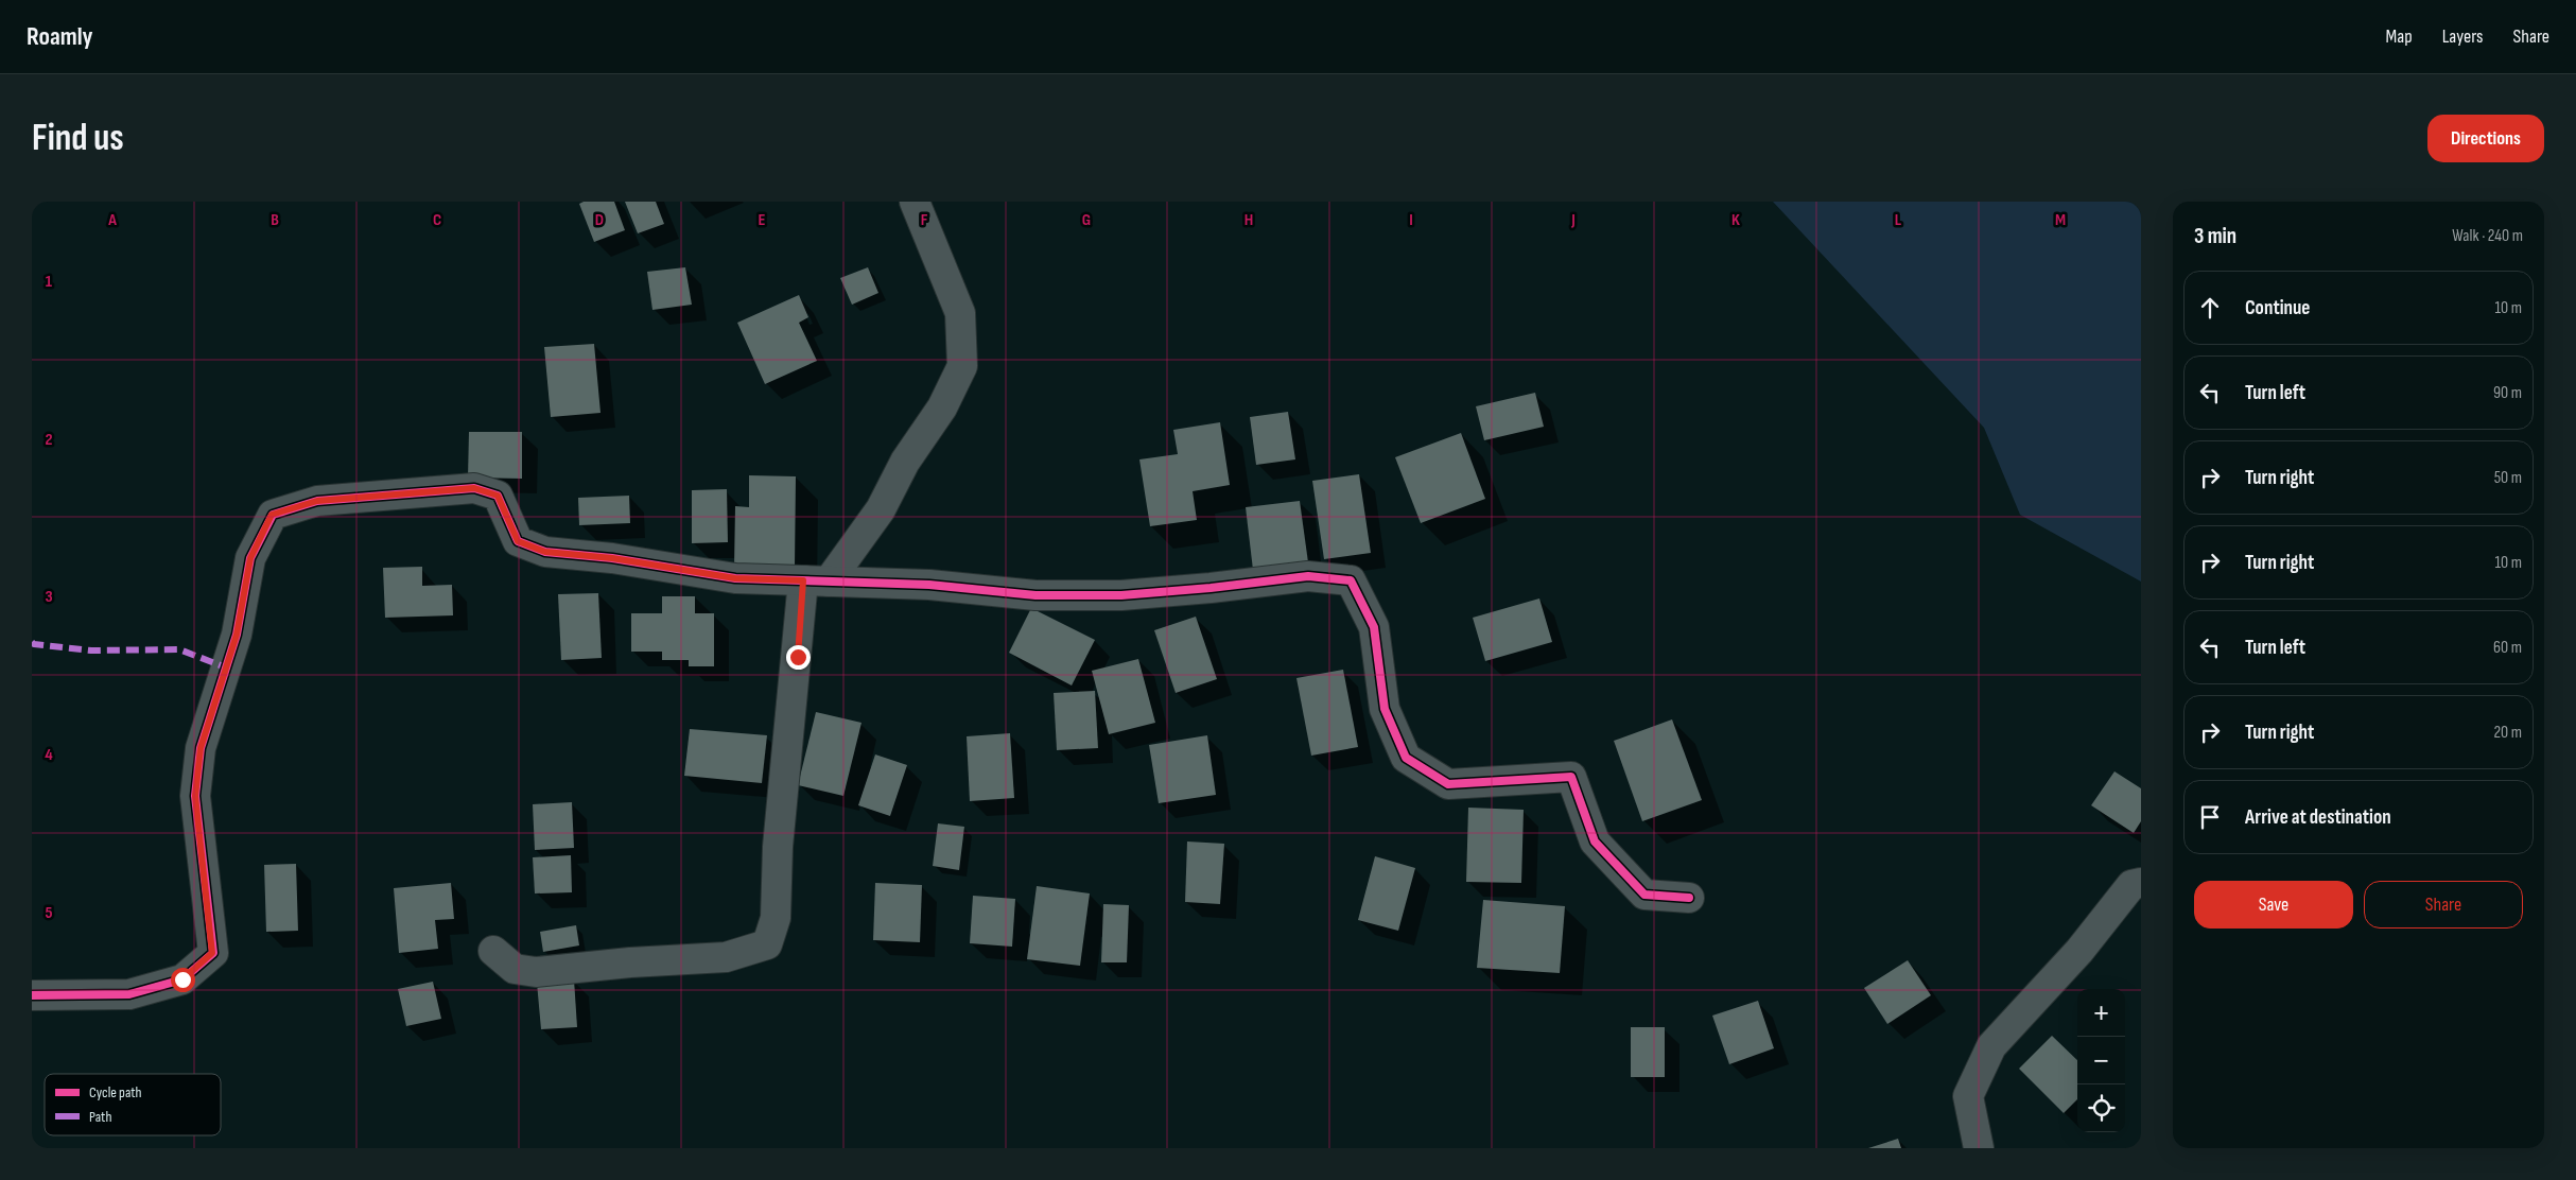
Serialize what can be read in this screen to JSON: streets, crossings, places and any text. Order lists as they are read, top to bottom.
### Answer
{
  "legend": ["Cycle path", "Path"],
  "page": {
    "header": "Roamly",
    "nav": ["Map", "Layers", "Share"],
    "buttons": [
      "Directions",
      ["Save", "Share"]
    ],
    "title": "Find us",
    "heading": ["3 min", "Walk · 240 m"],
    "list": [
      ["Continue", "10 m"],
      ["Turn left", "90 m"],
      ["Turn right", "50 m"],
      ["Turn right", "10 m"],
      ["Turn left", "60 m"],
      ["Turn right", "20 m"],
      "Arrive at destination"
    ],
    "map_buttons": ["+", "−"]
  },
  "grid": {
    "columns": [
      "A",
      "B",
      "C",
      "D",
      "E",
      "F",
      "G",
      "H",
      "I",
      "J",
      "K",
      "L",
      "M"
    ],
    "rows": [
      "1",
      "2",
      "3",
      "4",
      "5"
    ]
  }
}
